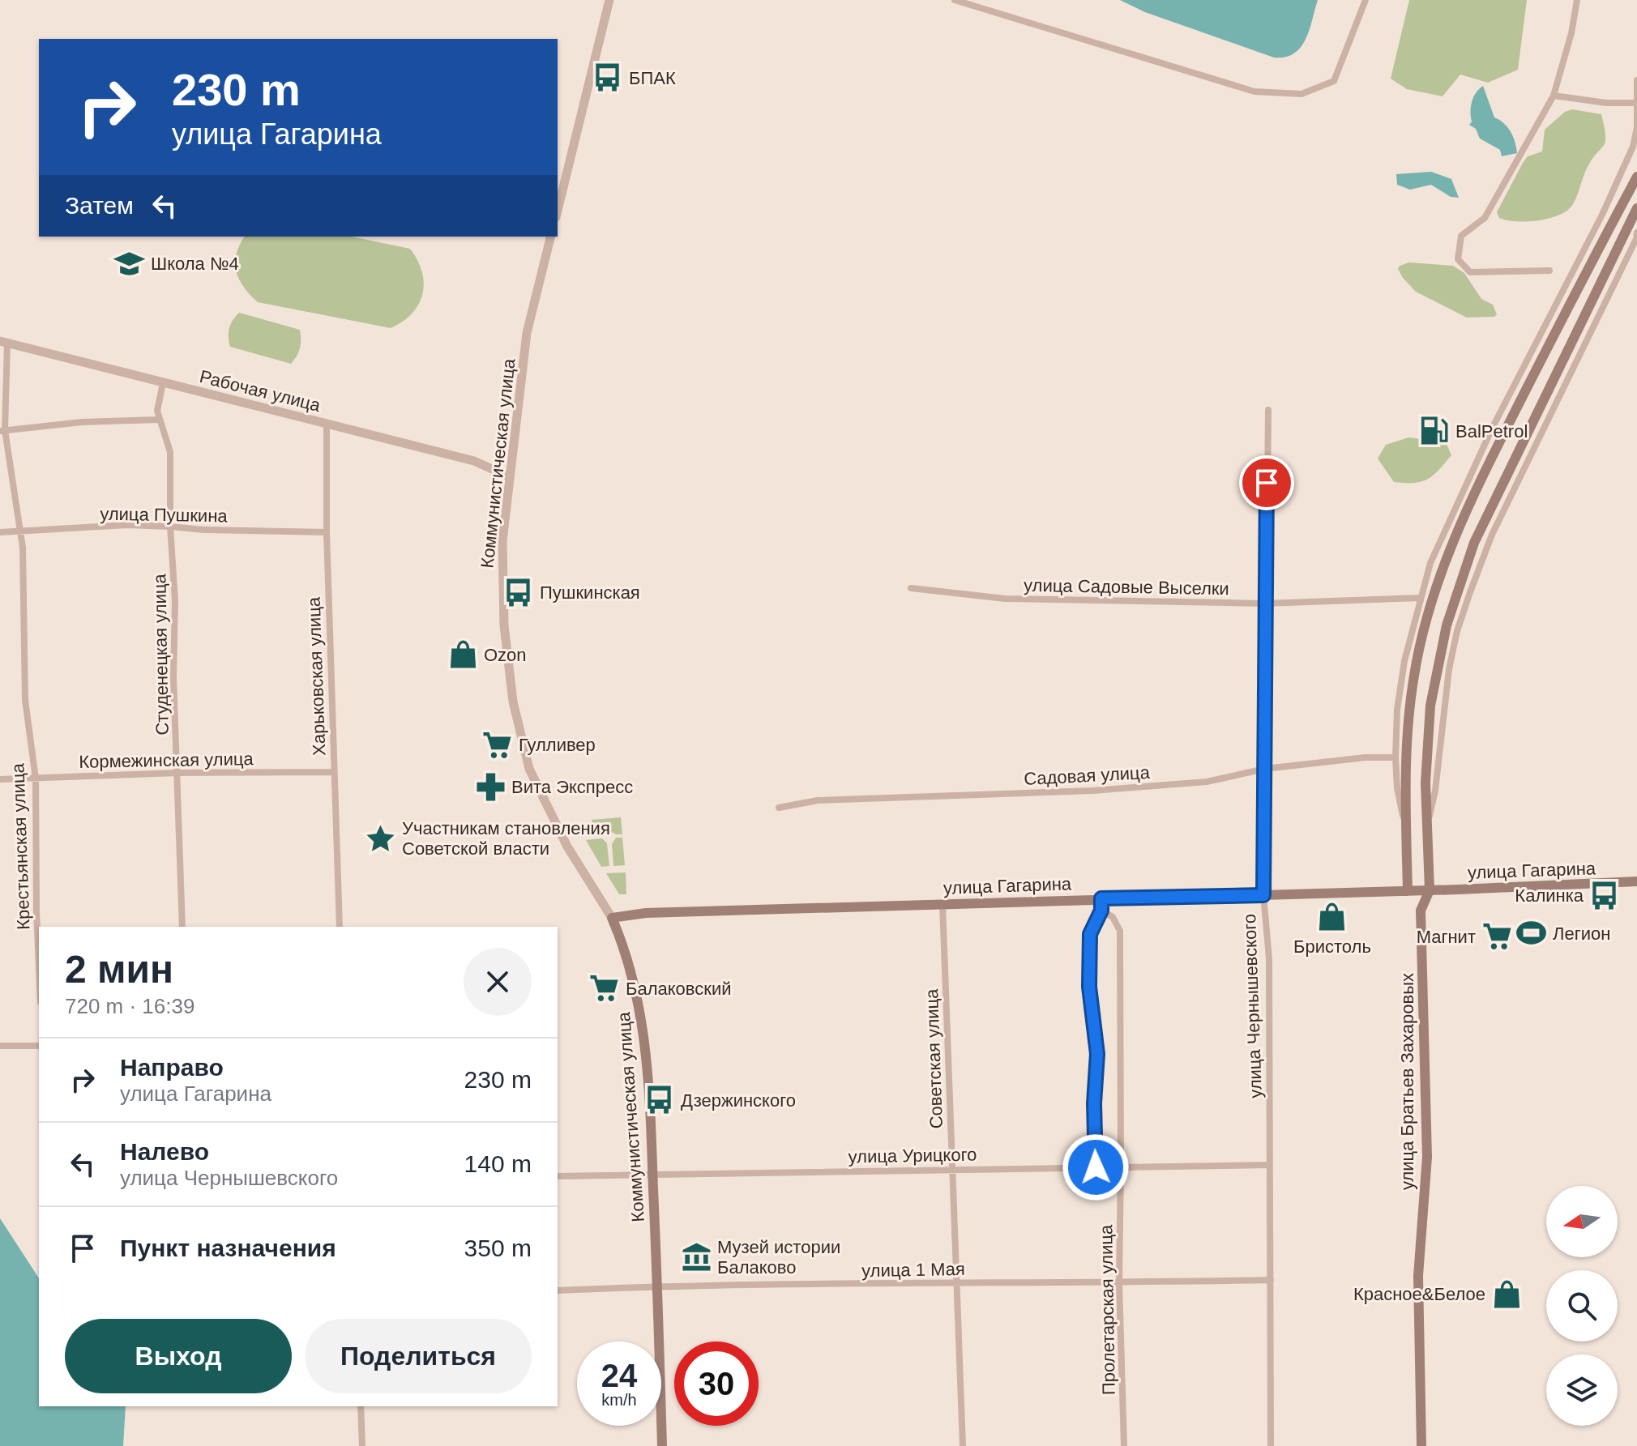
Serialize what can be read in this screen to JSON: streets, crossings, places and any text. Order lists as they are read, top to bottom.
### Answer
{
  "streets": {
    "main road": ["Коммунистическая улица", "улица Гагарина", "улица Братьев Захаровых"],
    "street": [
      "Рабочая улица",
      "улица Пушкина",
      "улица Садовые Выселки",
      "Студенецкая улица",
      "Харьковская улица",
      "Кормежинская улица",
      "Садовая улица",
      "Крестьянская улица",
      "улица Чернышевского",
      "Советская улица",
      "улица Урицкого",
      "улица 1 Мая",
      "Пролетарская улица"
    ]
  },
  "crossings": [
    ["Рабочая улица", "Коммунистическая улица"],
    ["Рабочая улица", "Студенецкая улица"],
    ["Рабочая улица", "Харьковская улица"],
    ["Рабочая улица", "Крестьянская улица"],
    ["Коммунистическая улица", "улица Гагарина"],
    ["Коммунистическая улица", "улица Урицкого"],
    ["Коммунистическая улица", "улица 1 Мая"],
    ["улица Пушкина", "Студенецкая улица"],
    ["улица Пушкина", "Харьковская улица"],
    ["улица Пушкина", "Крестьянская улица"],
    ["улица Садовые Выселки", "улица Чернышевского"],
    ["Студенецкая улица", "Кормежинская улица"],
    ["Харьковская улица", "Кормежинская улица"],
    ["Кормежинская улица", "Крестьянская улица"],
    ["Садовая улица", "улица Чернышевского"],
    ["улица Гагарина", "улица Чернышевского"],
    ["улица Гагарина", "Советская улица"],
    ["улица Гагарина", "улица Братьев Захаровых"],
    ["улица Чернышевского", "улица Урицкого"],
    ["улица Чернышевского", "улица 1 Мая"],
    ["Советская улица", "улица Урицкого"],
    ["Советская улица", "улица 1 Мая"],
    ["улица Урицкого", "Пролетарская улица"],
    ["улица 1 Мая", "Пролетарская улица"]
  ],
  "places": {
    "bus stop": [
      "БПАК",
      "Пушкинская",
      "Калинка",
      "Дзержинского"
    ],
    "school or university": ["Школа №4"],
    "fuel station": ["BalPetrol"],
    "shop": ["Ozon", "Бристоль", "Красное&Белое"],
    "supermarket": ["Гулливер", "Магнит", "Балаковский"],
    "pharmacy": ["Вита Экспресс"],
    "place": ["Участникам становления Советской власти"],
    "sports": ["Легион"],
    "museum": ["Музей истории Балаково"]
  },
  "north": "left",
  "page": {
    "turn": ["230 m", "улица Гагарина"],
    "then": "Затем",
    "heading": ["2 мин", "720 m · 16:39"],
    "list": [
      {
        "name": "Направо",
        "note": "улица Гагарина",
        "value": "230 m"
      },
      {
        "name": "Налево",
        "note": "улица Чернышевского",
        "value": "140 m"
      },
      {
        "name": "Пункт назначения",
        "value": "350 m"
      }
    ],
    "buttons": ["Выход", "Поделиться"],
    "speed": "24 km/h",
    "limit": "30"
  }
}
